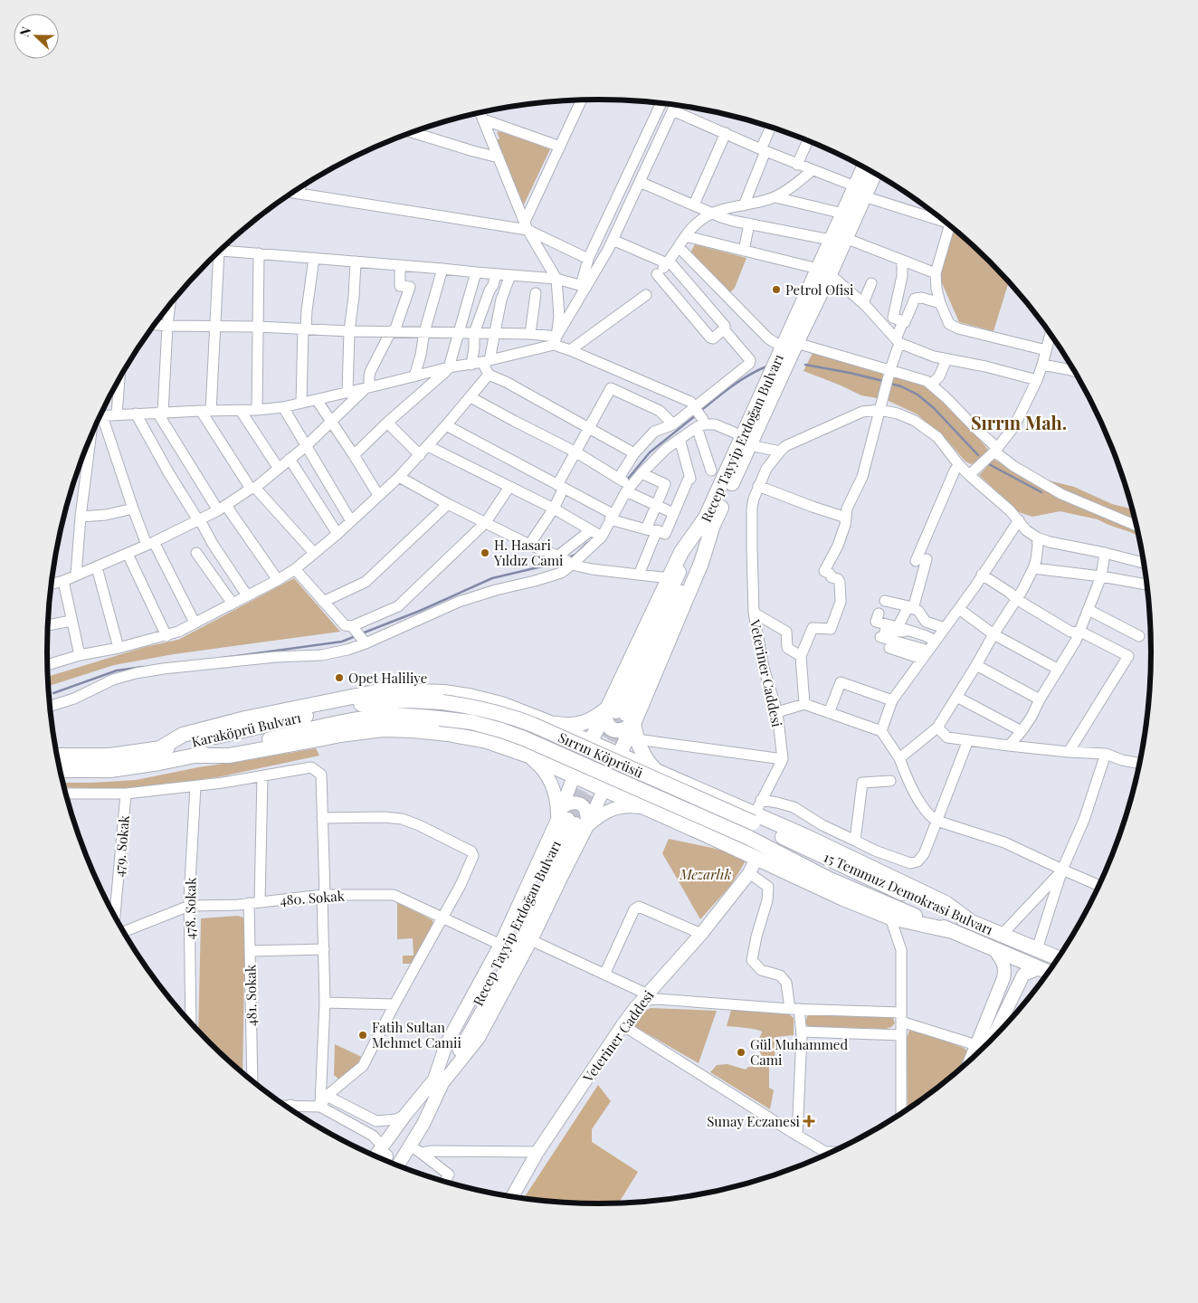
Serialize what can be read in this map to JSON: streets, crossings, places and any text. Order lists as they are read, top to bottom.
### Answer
{
  "streets": {
    "highway": [
      "Recep Tayyip Erdoğan Bulvarı",
      "Karaköprü Bulvarı",
      "Sırrın Köprüsü",
      "15 Temmuz Demokrasi Bulvarı"
    ],
    "main road": ["Veteriner Caddesi"],
    "street": [
      "479. Sokak",
      "480. Sokak",
      "478. Sokak",
      "481. Sokak"
    ]
  },
  "crossings": [
    ["Karaköprü Bulvarı", "Sırrın Köprüsü"],
    ["Sırrın Köprüsü", "15 Temmuz Demokrasi Bulvarı"],
    ["480. Sokak", "478. Sokak"],
    ["480. Sokak", "481. Sokak"]
  ],
  "districts": ["Sırrın Mah."],
  "parks": ["Mezarlık"],
  "places": {
    "other": [
      "Petrol Ofisi",
      "H. Hasari Yıldız Cami",
      "Opet Haliliye",
      "Fatih Sultan Mehmet Camii",
      "Gül Muhammed Cami"
    ],
    "health": ["Sunay Eczanesi"]
  },
  "north": "left"
}
